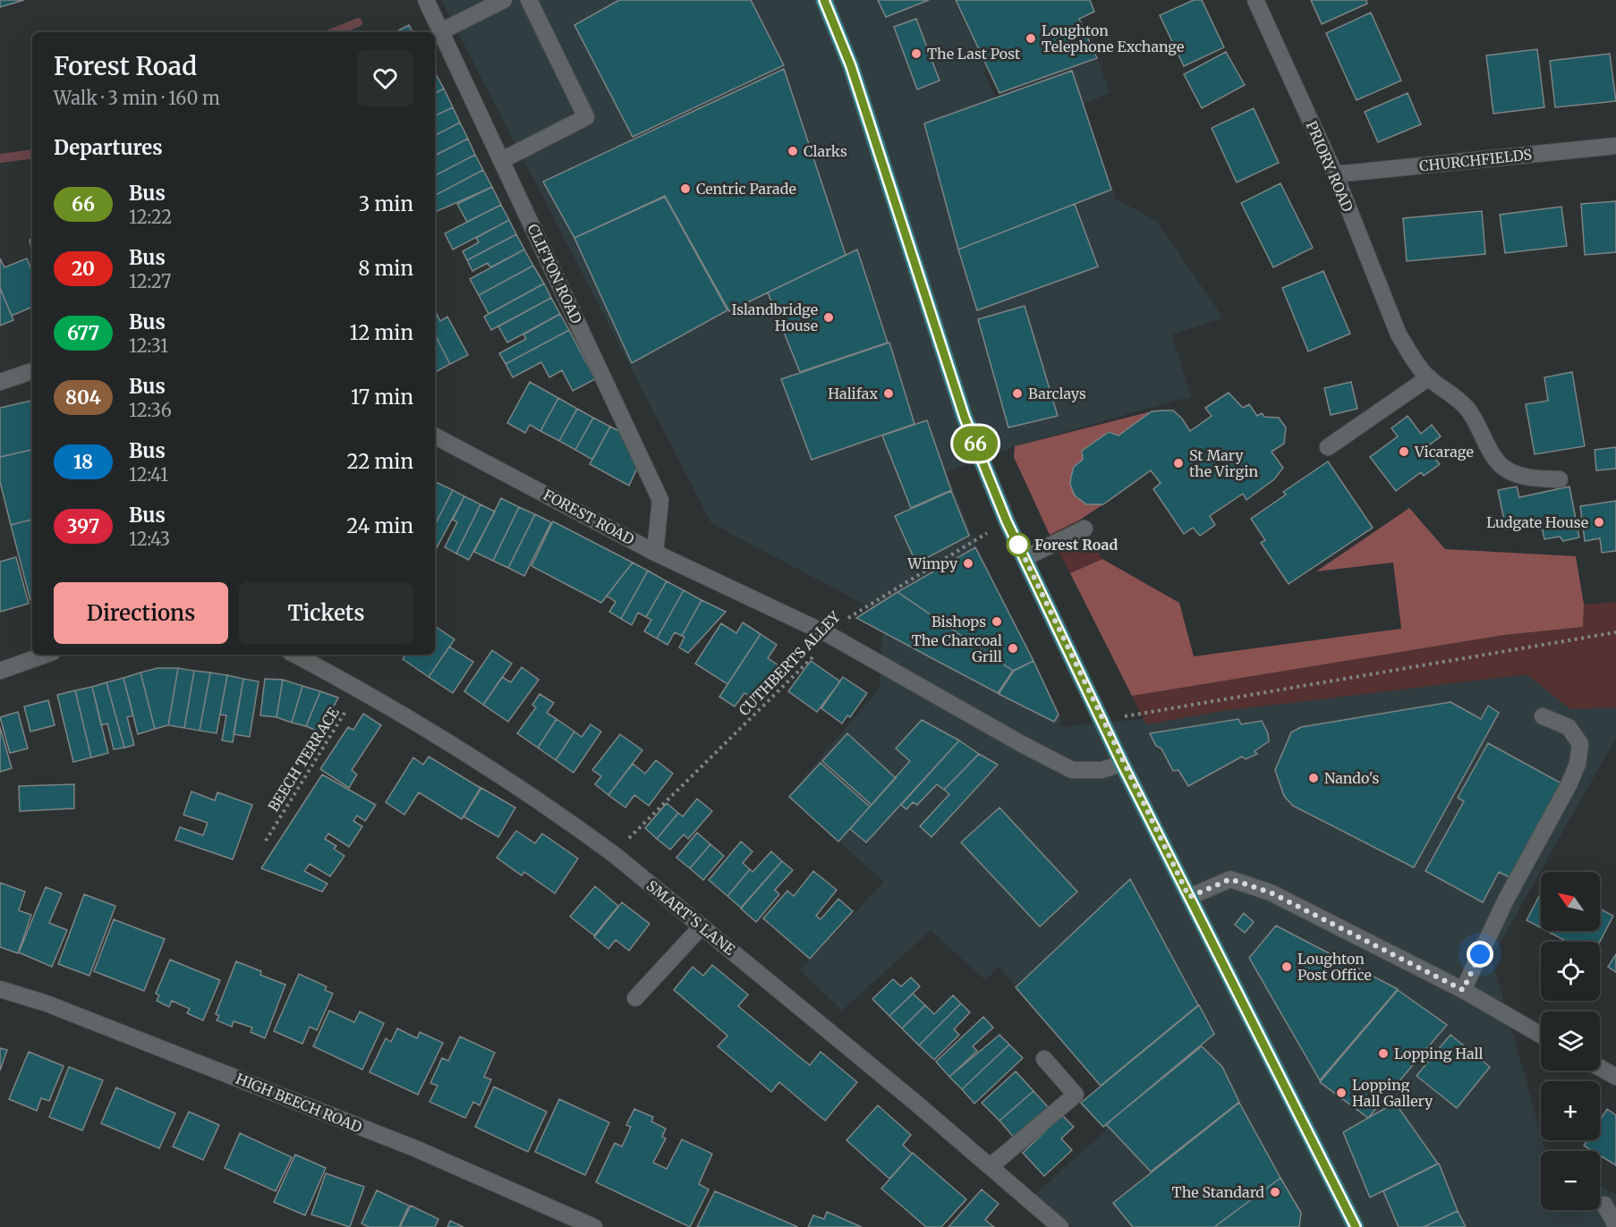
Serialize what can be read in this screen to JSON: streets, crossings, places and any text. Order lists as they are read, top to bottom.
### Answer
{
  "streets": {
    "street": [
      "CHURCHFIELDS",
      "PRIORY ROAD",
      "CLIFTON ROAD",
      "FOREST ROAD",
      "SMART'S LANE",
      "HIGH BEECH ROAD"
    ],
    "path": ["CUTHBERTS ALLEY", "BEECH TERRACE"]
  },
  "crossings": [
    ["CHURCHFIELDS", "PRIORY ROAD"],
    ["CLIFTON ROAD", "FOREST ROAD"],
    ["FOREST ROAD", "CUTHBERTS ALLEY"],
    ["CUTHBERTS ALLEY", "SMART'S LANE"],
    ["BEECH TERRACE", "SMART'S LANE"]
  ],
  "places": [
    "Loughton Telephone Exchange",
    "The Last Post",
    "Clarks",
    "Centric Parade",
    "Islandbridge House",
    "Halifax",
    "Barclays",
    "Vicarage",
    "St Mary the Virgin",
    "Ludgate House",
    "Forest Road",
    "Wimpy",
    "Bishops",
    "The Charcoal Grill",
    "Nando's",
    "Loughton Post Office",
    "Lopping Hall",
    "Lopping Hall Gallery",
    "The Standard"
  ],
  "lines": ["bus line 66"],
  "north": "top left",
  "page": {
    "on_map": "66",
    "heading": [
      ["Forest Road", "Walk · 3 min · 160 m"],
      "Departures"
    ],
    "list": [
      {
        "mark": "66",
        "name": "Bus",
        "note": "12:22",
        "value": "3 min"
      },
      {
        "mark": "20",
        "name": "Bus",
        "note": "12:27",
        "value": "8 min"
      },
      {
        "mark": "677",
        "name": "Bus",
        "note": "12:31",
        "value": "12 min"
      },
      {
        "mark": "804",
        "name": "Bus",
        "note": "12:36",
        "value": "17 min"
      },
      {
        "mark": "18",
        "name": "Bus",
        "note": "12:41",
        "value": "22 min"
      },
      {
        "mark": "397",
        "name": "Bus",
        "note": "12:43",
        "value": "24 min"
      }
    ],
    "buttons": ["Directions", "Tickets"],
    "map_buttons": ["+", "−"]
  }
}
